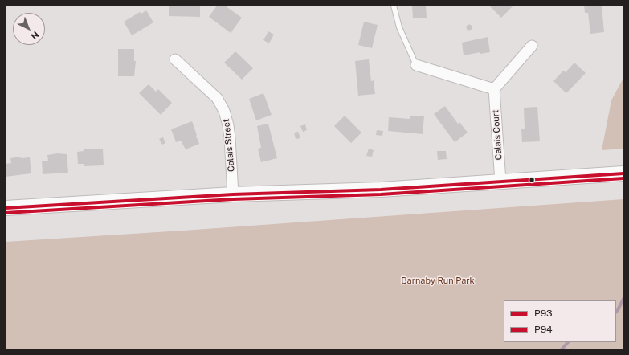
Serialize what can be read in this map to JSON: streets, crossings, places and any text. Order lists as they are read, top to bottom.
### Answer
{
  "streets": {
    "street": ["Calais Court", "Calais Street"]
  },
  "parks": ["Barnaby Run Park"],
  "lines": ["transit line P93", "transit line P94"],
  "legend": ["P93", "P94"],
  "north": "bottom right"
}
